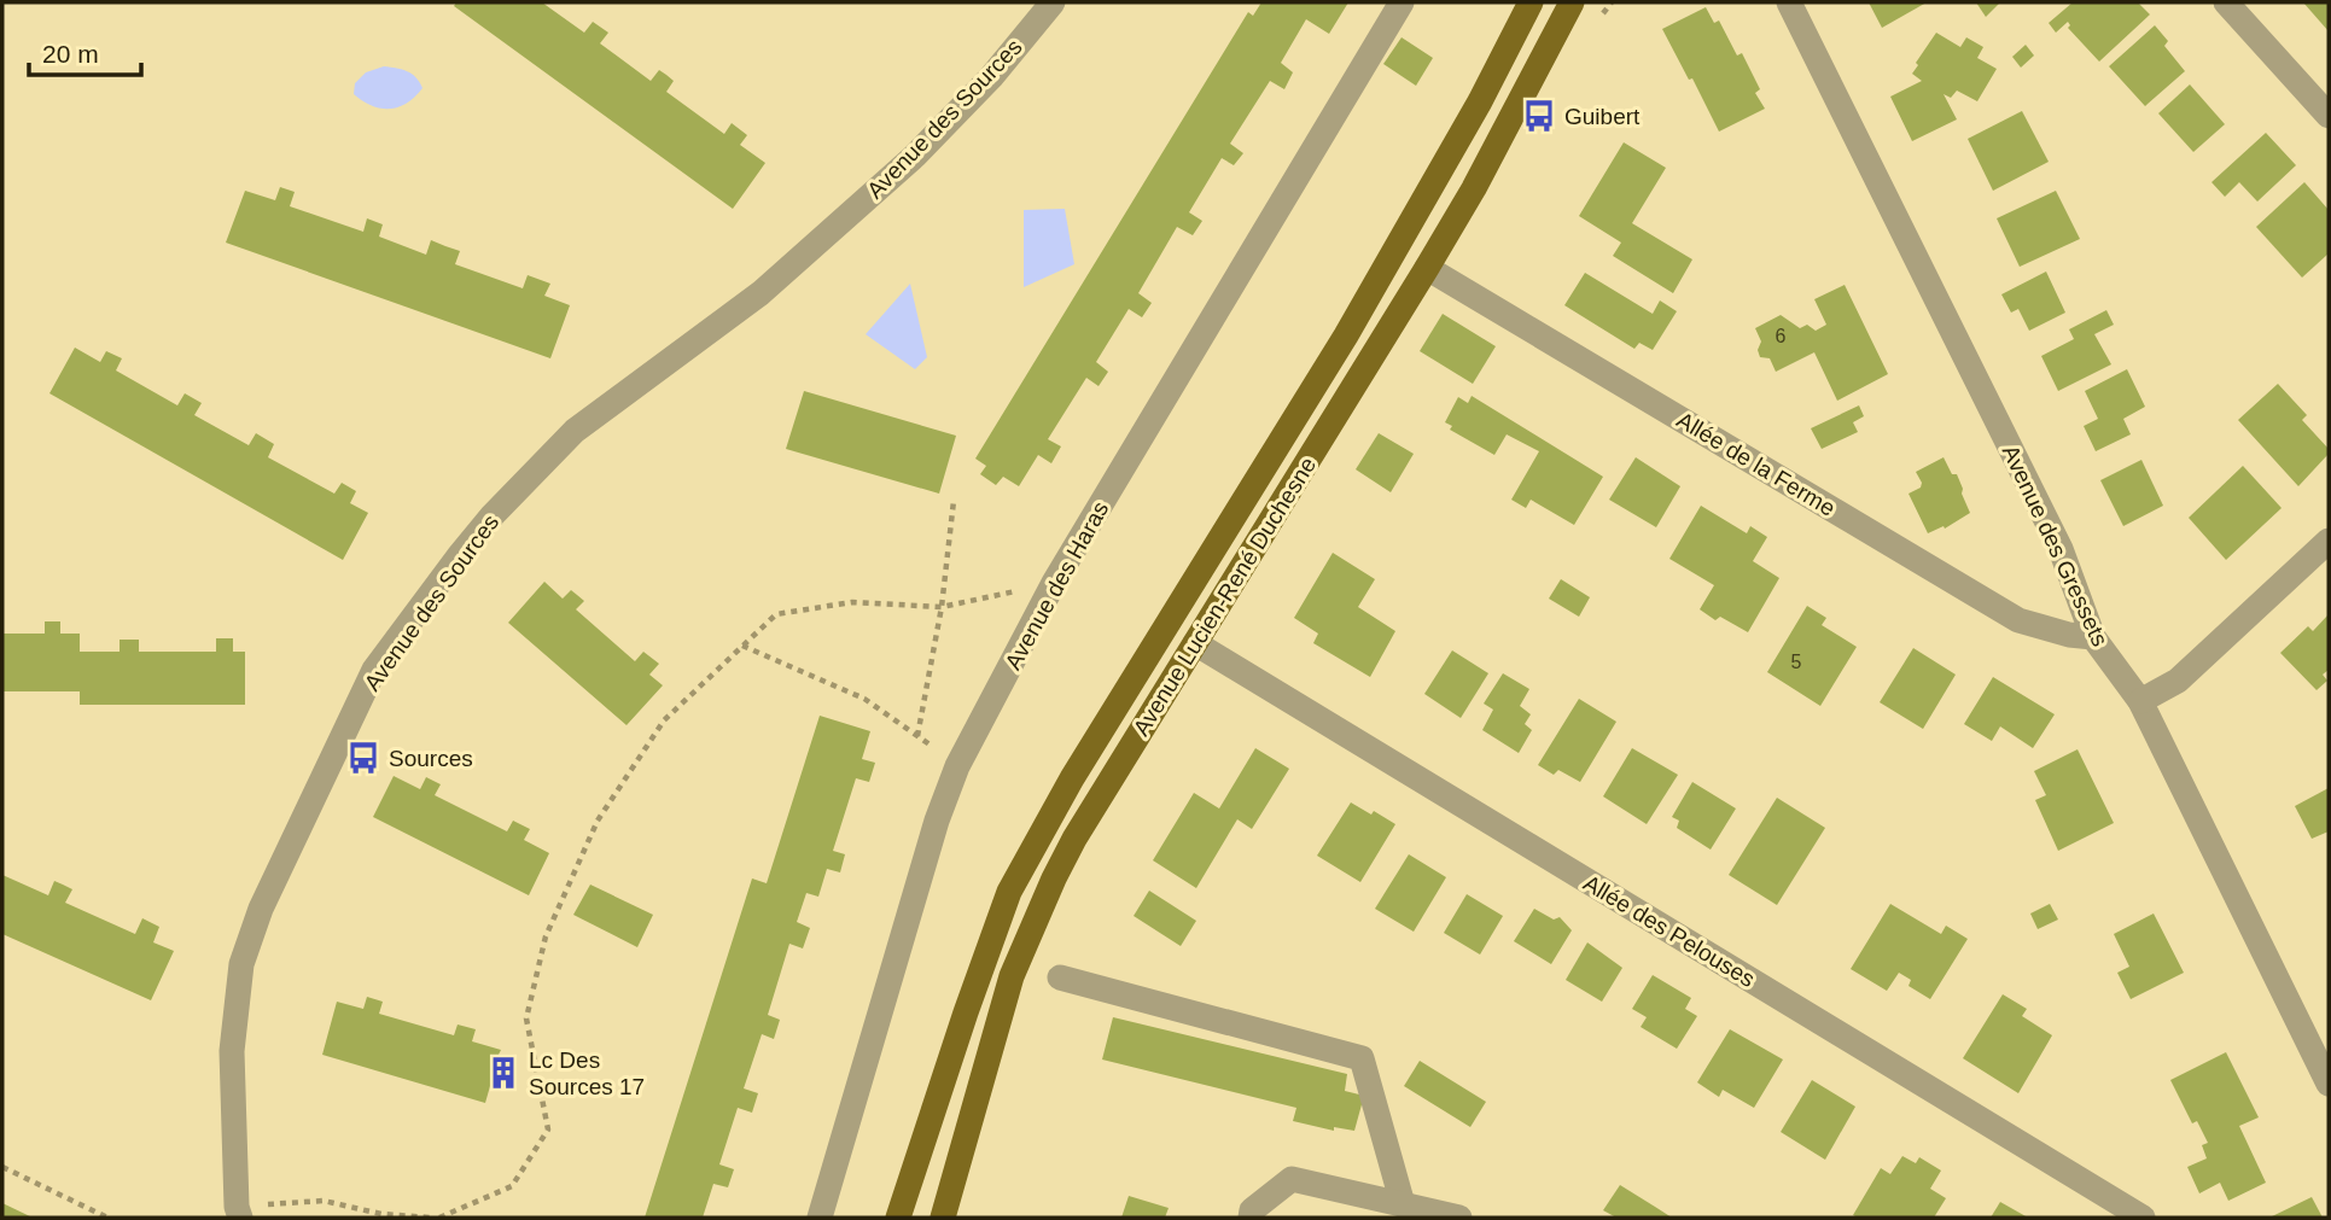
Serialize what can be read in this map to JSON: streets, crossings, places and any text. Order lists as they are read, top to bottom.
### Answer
{
  "streets": {
    "main road": ["Avenue Lucien-René Duchesne"],
    "street": [
      "Avenue des Sources",
      "Allée de la Ferme",
      "Avenue des Gressets",
      "Avenue des Haras",
      "Allée des Pelouses"
    ]
  },
  "crossings": [
    ["Allée de la Ferme", "Avenue des Gressets"],
    ["Allée de la Ferme", "Avenue Lucien-René Duchesne"],
    ["Avenue Lucien-René Duchesne", "Allée des Pelouses"]
  ],
  "places": {
    "bus stop": ["Guibert", "Sources"],
    "building": ["Lc Des Sources 17"]
  },
  "house_numbers": ["6", "5"],
  "scale_bar": "20 m"
}
